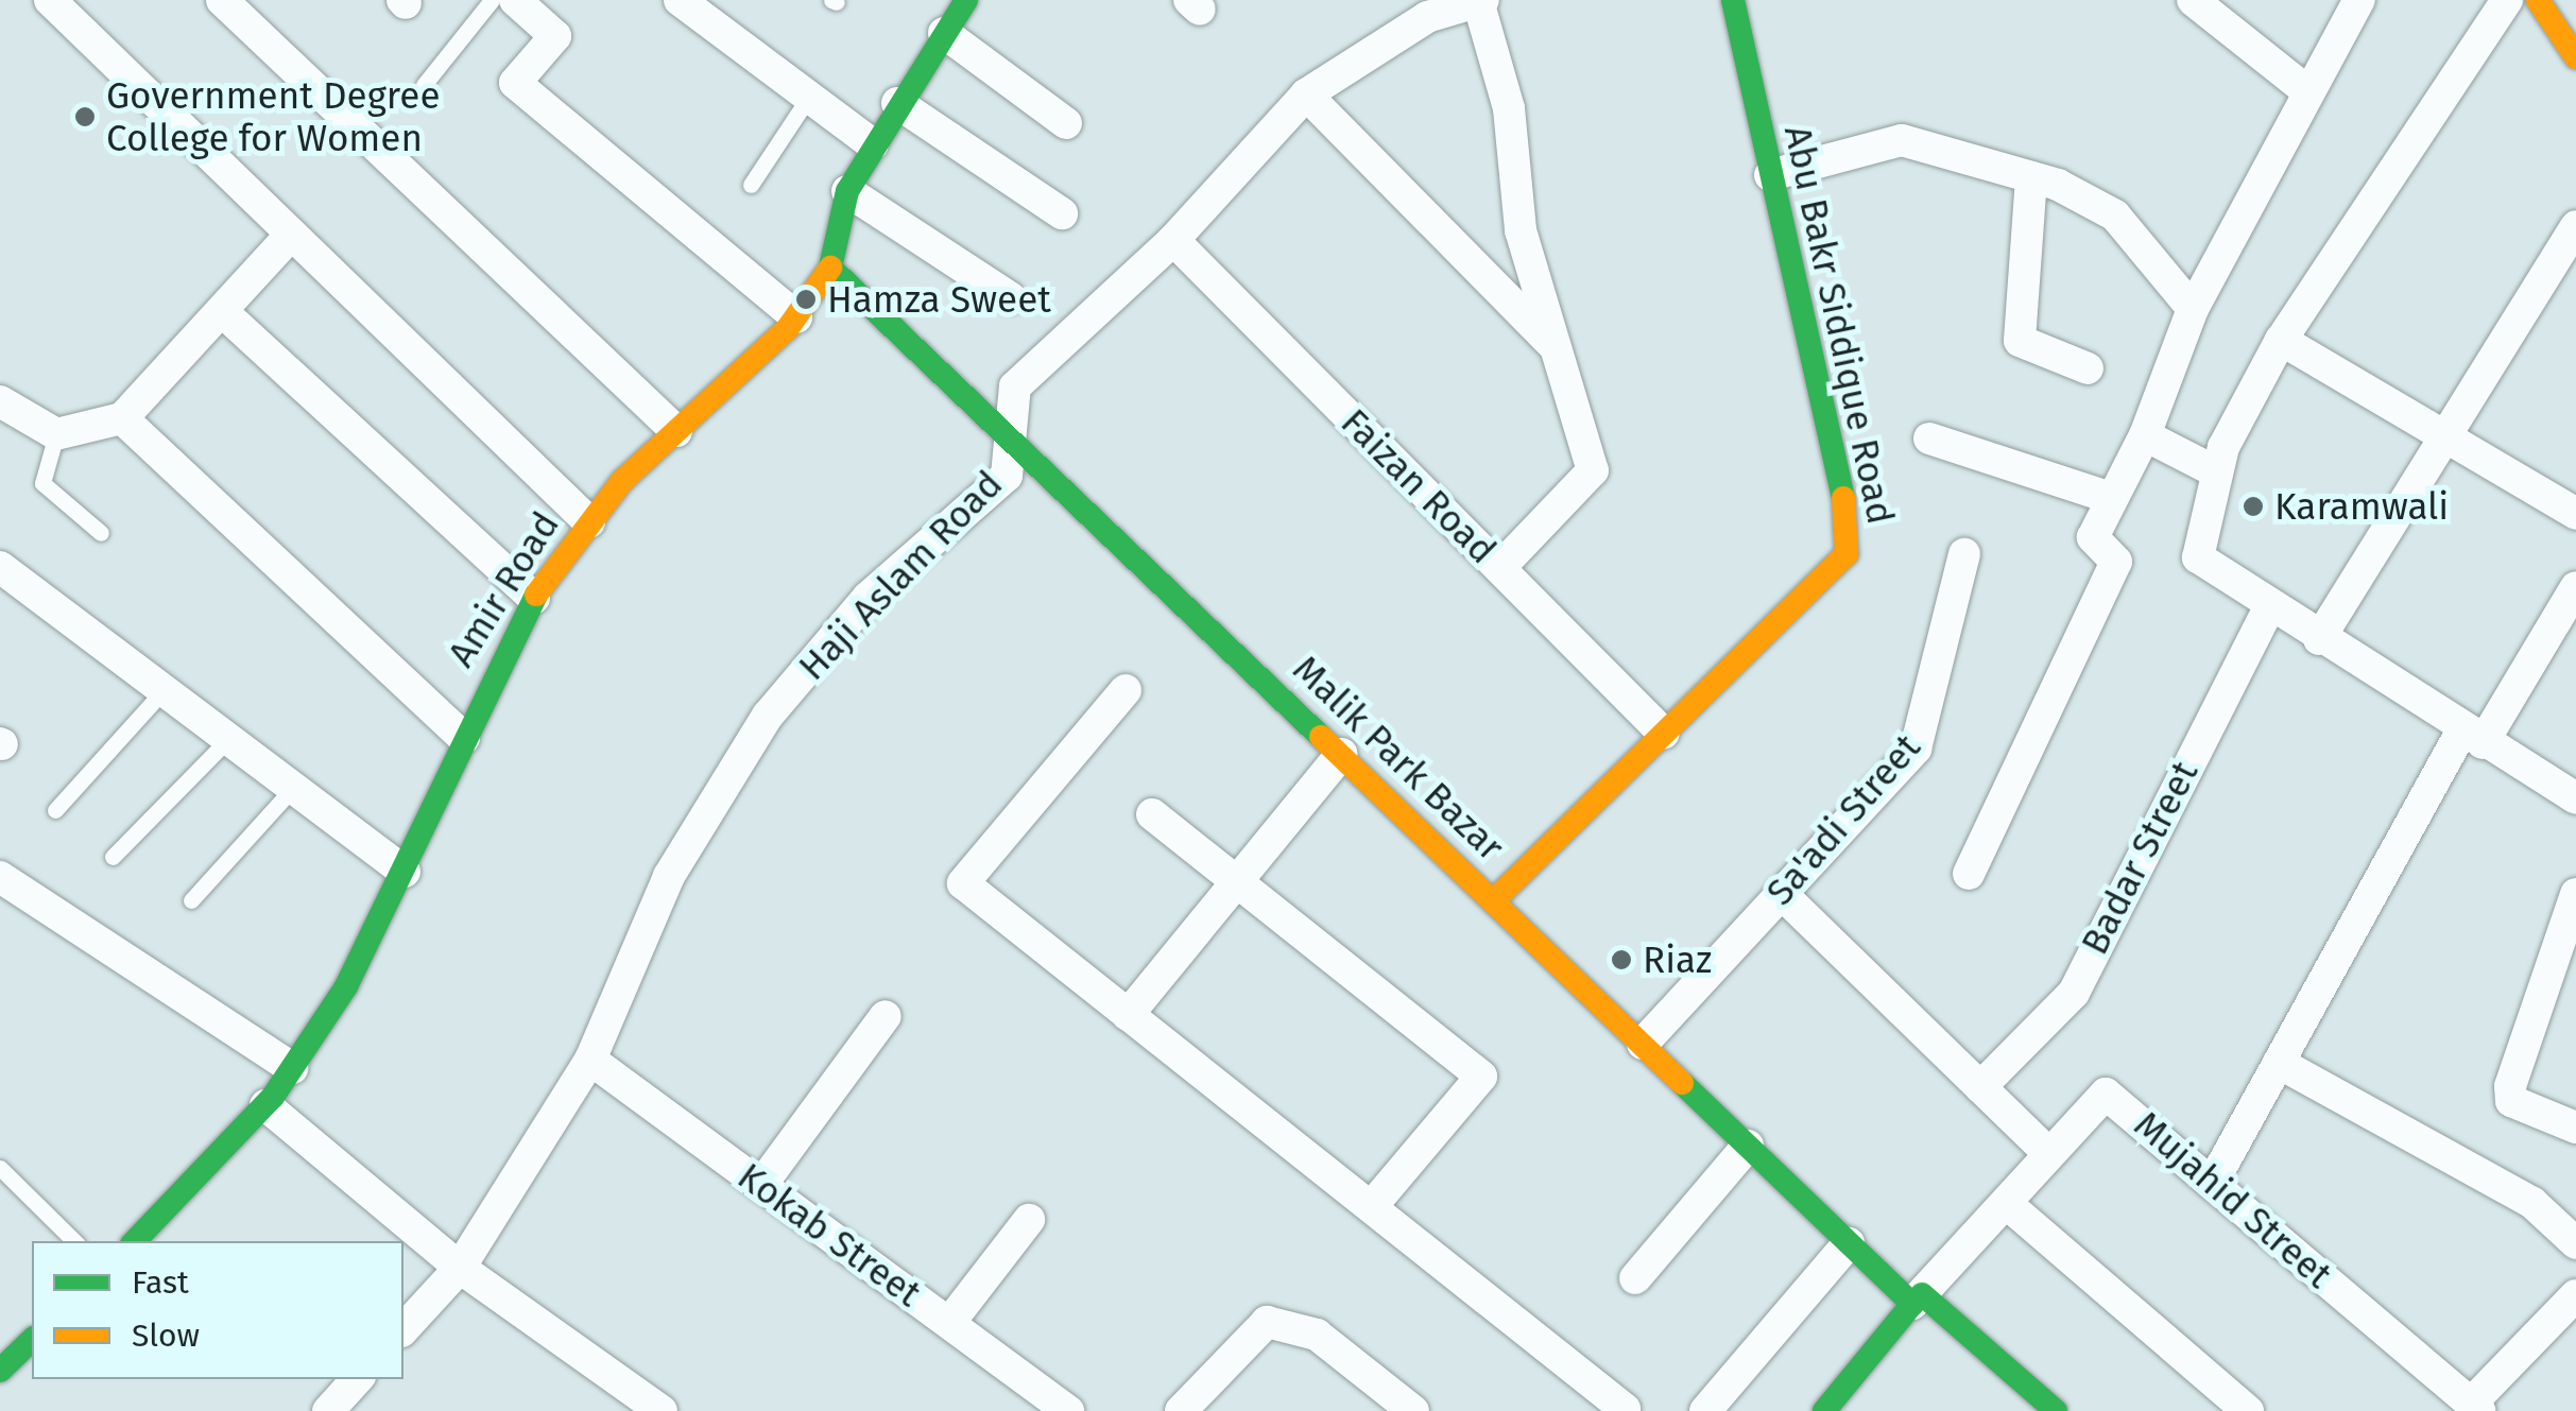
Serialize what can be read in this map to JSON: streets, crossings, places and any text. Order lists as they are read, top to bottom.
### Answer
{
  "streets": {
    "street": [
      "Abu Bakr Siddique Road",
      "Faizan Road",
      "Haji Aslam Road",
      "Amir Road",
      "Malik Park Bazar",
      "Sa'adi Street",
      "Badar Street",
      "Mujahid Street",
      "Kokab Street"
    ]
  },
  "crossings": [
    ["Abu Bakr Siddique Road", "Faizan Road"],
    ["Abu Bakr Siddique Road", "Malik Park Bazar"],
    ["Faizan Road", "Haji Aslam Road"],
    ["Haji Aslam Road", "Malik Park Bazar"],
    ["Haji Aslam Road", "Kokab Street"],
    ["Amir Road", "Malik Park Bazar"],
    ["Malik Park Bazar", "Sa'adi Street"],
    ["Malik Park Bazar", "Mujahid Street"]
  ],
  "places": [
    "Government Degree College for Women",
    "Hamza Sweet",
    "Karamwali",
    "Riaz"
  ],
  "legend": ["Fast", "Slow"]
}
